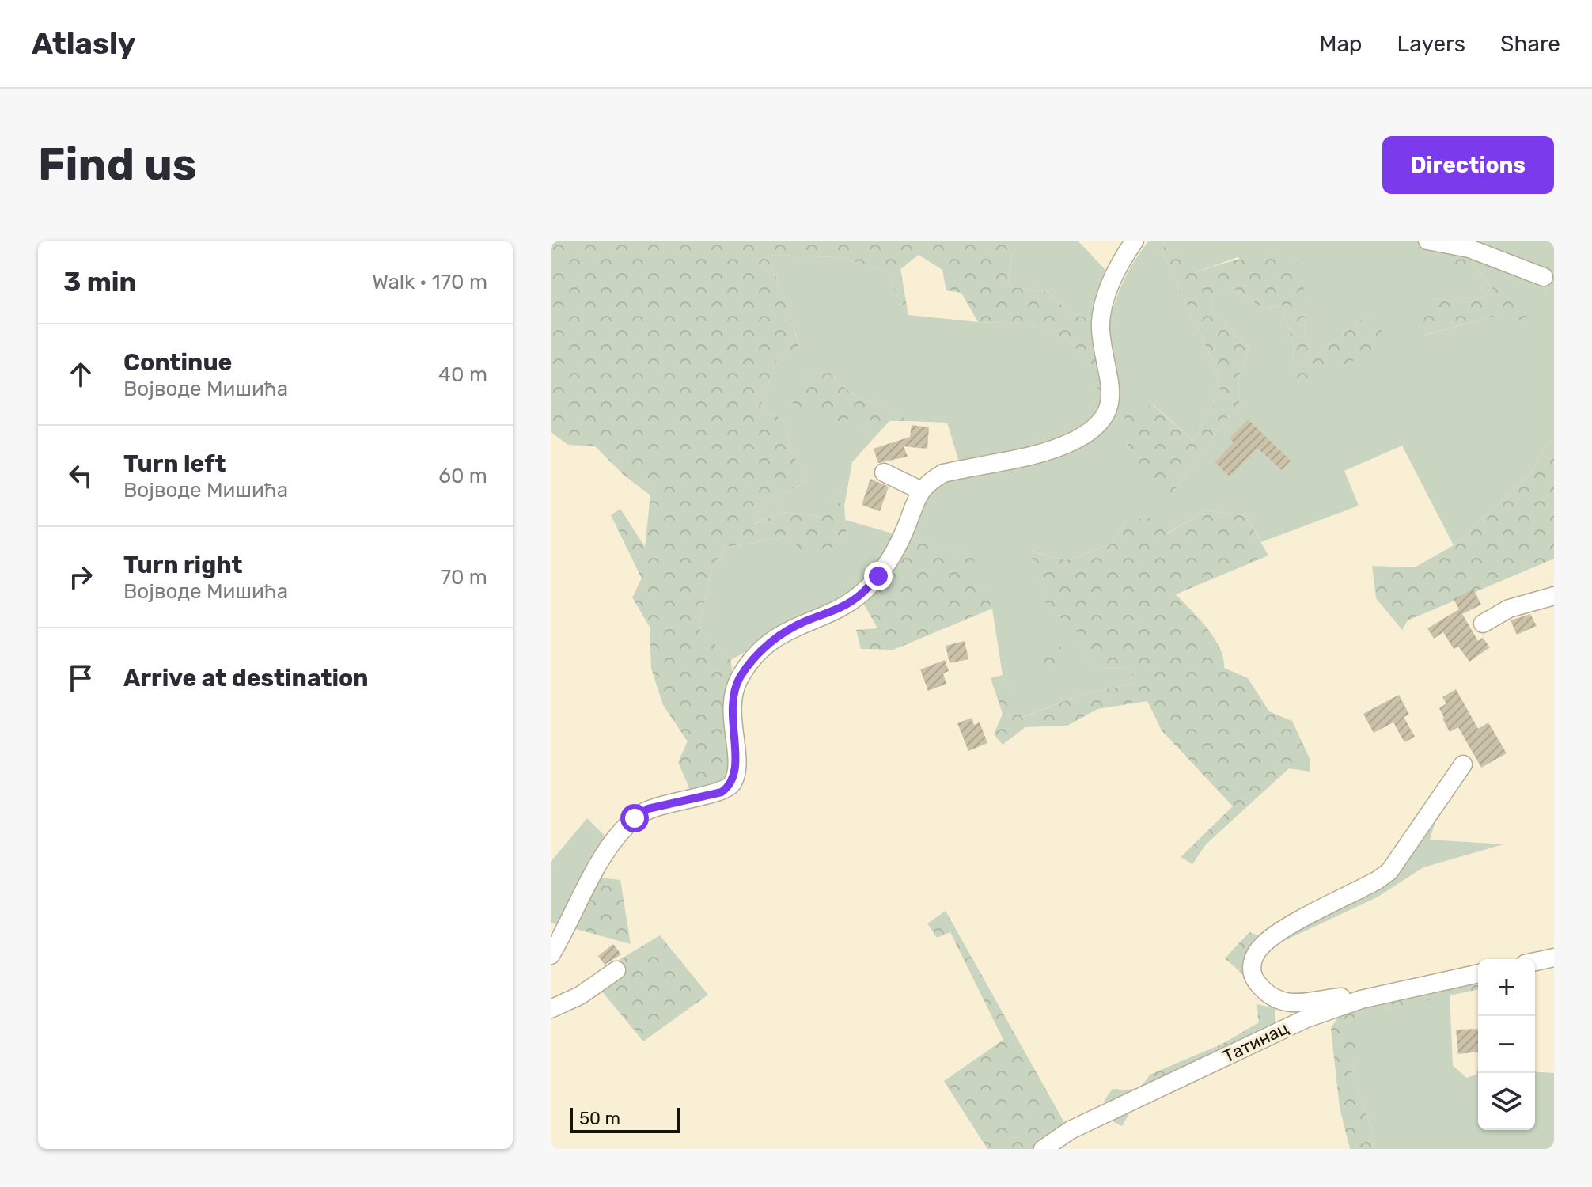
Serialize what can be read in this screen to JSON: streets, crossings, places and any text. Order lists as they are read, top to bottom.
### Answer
{
  "streets": {
    "street": ["Татинац"]
  },
  "scale_bar": "50 m",
  "page": {
    "header": "Atlasly",
    "nav": ["Map", "Layers", "Share"],
    "buttons": "Directions",
    "title": "Find us",
    "heading": ["3 min", "Walk · 170 m"],
    "list": [
      ["Continue", "Војводе Мишића", "40 m"],
      ["Turn left", "Војводе Мишића", "60 m"],
      ["Turn right", "Војводе Мишића", "70 m"],
      "Arrive at destination"
    ],
    "map_buttons": ["+", "−"],
    "scale": "50 m"
  }
}
